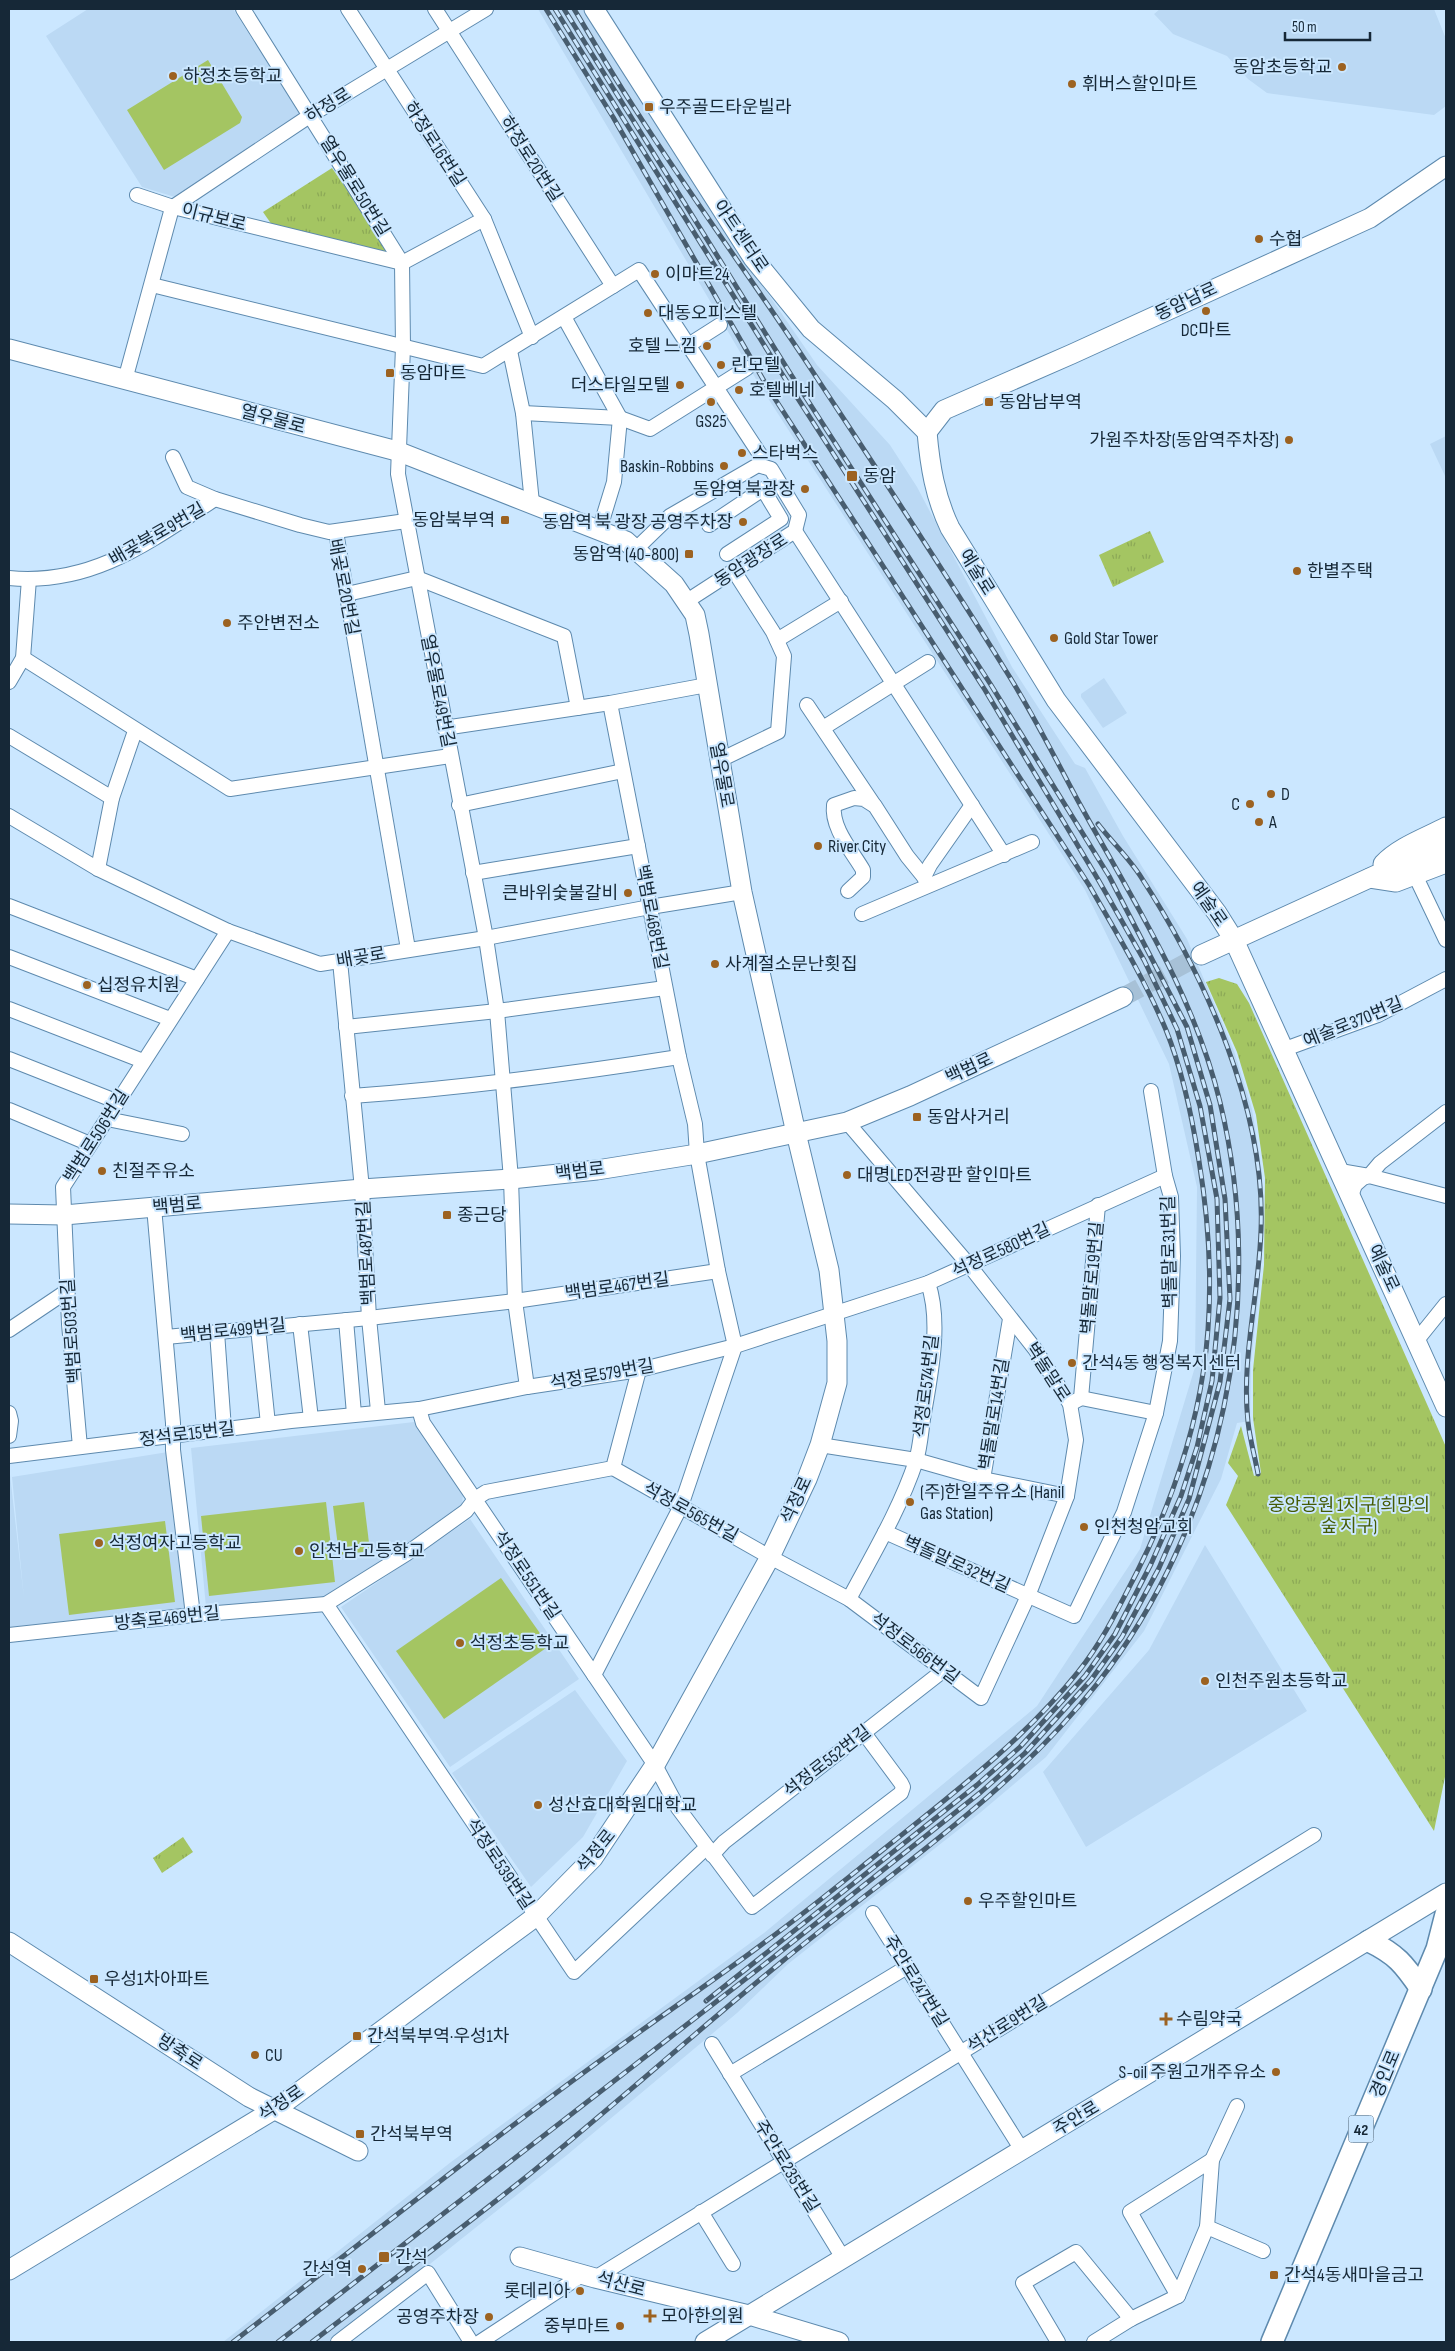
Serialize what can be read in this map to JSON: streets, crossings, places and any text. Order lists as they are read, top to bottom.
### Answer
{
  "streets": {
    "main road": [
      "아트센터로",
      "동암남로",
      "열우물로",
      "예술로",
      "백범로",
      "석정로",
      "방축로",
      "경인로",
      "주안로",
      "42",
      "석산로"
    ],
    "street": [
      "하정로",
      "하정로16번길",
      "하정로20번길",
      "열우물로50번길",
      "이규보로",
      "배곶북로9번길",
      "동암광장로",
      "배곶로20번길",
      "열우물로49번길",
      "백범로468번길",
      "배곶로",
      "예술로370번길",
      "백범로506번길",
      "석정로580번길",
      "벽돌말로31번길",
      "백범로487번길",
      "벽돌말로19번길",
      "백범로467번길",
      "백범로499번길",
      "백범로503번길",
      "벽돌말로",
      "석정로579번길",
      "석정로574번길",
      "벽돌말로14번길",
      "정석로15번길",
      "석정로565번길",
      "벽돌말로32번길",
      "석정로551번길",
      "방축로469번길",
      "석정로566번길",
      "석정로552번길",
      "석정로539번길",
      "주안로247번길",
      "석산로9번길",
      "주안로235번길"
    ]
  },
  "crossings": [
    ["하정로", "하정로16번길"],
    ["하정로", "하정로20번길"],
    ["하정로", "열우물로50번길"],
    ["하정로", "이규보로"],
    ["열우물로50번길", "이규보로"],
    ["이규보로", "열우물로"],
    ["아트센터로", "동암남로"],
    ["아트센터로", "예술로"],
    ["동암남로", "예술로"],
    ["열우물로", "동암광장로"],
    ["열우물로", "열우물로49번길"],
    ["열우물로", "배곶로"],
    ["열우물로", "백범로"],
    ["열우물로", "석정로"],
    ["배곶북로9번길", "배곶로20번길"],
    ["예술로", "예술로370번길"],
    ["배곶로20번길", "배곶로"],
    ["열우물로49번길", "백범로468번길"],
    ["열우물로49번길", "배곶로"],
    ["열우물로49번길", "백범로"],
    ["열우물로49번길", "백범로467번길"],
    ["열우물로49번길", "석정로579번길"],
    ["백범로468번길", "배곶로"],
    ["백범로468번길", "백범로"],
    ["백범로468번길", "백범로487번길"],
    ["배곶로", "백범로506번길"],
    ["배곶로", "백범로487번길"],
    ["백범로", "백범로506번길"],
    ["백범로", "백범로487번길"],
    ["백범로", "백범로499번길"],
    ["백범로", "백범로503번길"],
    ["백범로", "벽돌말로"],
    ["백범로", "석정로"],
    ["백범로506번길", "백범로503번길"],
    ["석정로580번길", "벽돌말로31번길"],
    ["석정로580번길", "벽돌말로19번길"],
    ["석정로580번길", "벽돌말로"],
    ["석정로580번길", "석정로579번길"],
    ["석정로580번길", "석정로574번길"],
    ["석정로580번길", "석정로"],
    ["벽돌말로31번길", "벽돌말로"],
    ["벽돌말로31번길", "벽돌말로32번길"],
    ["백범로487번길", "백범로467번길"],
    ["백범로487번길", "백범로499번길"],
    ["백범로487번길", "석정로579번길"],
    ["백범로487번길", "정석로15번길"],
    ["벽돌말로19번길", "벽돌말로"],
    ["백범로499번길", "정석로15번길"],
    ["백범로499번길", "방축로469번길"],
    ["백범로503번길", "정석로15번길"],
    ["벽돌말로", "석정로574번길"],
    ["벽돌말로", "벽돌말로14번길"],
    ["벽돌말로", "벽돌말로32번길"],
    ["벽돌말로", "석정로566번길"],
    ["석정로579번길", "정석로15번길"],
    ["석정로579번길", "석정로"],
    ["석정로579번길", "석정로551번길"],
    ["석정로574번길", "벽돌말로14번길"],
    ["석정로574번길", "석정로"],
    ["석정로", "석정로565번길"],
    ["석정로", "석정로551번길"],
    ["석정로", "석정로566번길"],
    ["석정로", "석정로539번길"],
    ["석정로", "방축로"],
    ["석정로565번길", "석정로566번길"],
    ["방축로469번길", "석정로539번길"],
    ["석정로566번길", "석정로552번길"],
    ["석정로552번길", "석정로539번길"],
    ["주안로247번길", "석산로9번길"],
    ["주안로247번길", "주안로"],
    ["석산로9번길", "주안로235번길"],
    ["석산로9번길", "석산로"],
    ["주안로", "주안로235번길"],
    ["주안로", "석산로"]
  ],
  "parks": ["중앙공원 1지구(희망의 숲 지구)"],
  "places": {
    "other": [
      "동암초등학교",
      "하정초등학교",
      "휘버스할인마트",
      "수협",
      "이마트24",
      "DC마트",
      "대동오피스텔",
      "호텔 느낌",
      "린모텔",
      "더스타일모텔",
      "호텔베네",
      "GS25",
      "가원주차장(동암역주차장)",
      "스타벅스",
      "Baskin-Robbins",
      "동암역 북광장",
      "동암역 북 광장 공영주차장",
      "한별주택",
      "주안변전소",
      "Gold Star Tower",
      "D",
      "C",
      "A",
      "River City",
      "큰바위숯불갈비",
      "사계절소문난횟집",
      "십정유치원",
      "친절주유소",
      "대명LED전광판 할인마트",
      "간석4동 행정복지센터",
      "(주)한일주유소 (Hanil Gas Station)",
      "인천청암교회",
      "석정여자고등학교",
      "인천남고등학교",
      "석정초등학교",
      "인천주원초등학교",
      "성산효대학원대학교",
      "우주할인마트",
      "CU",
      "S-oil 주원고개주유소",
      "간석역",
      "롯데리아",
      "공영주차장",
      "중부마트"
    ],
    "transit": [
      "우주골드타운빌라",
      "동암마트",
      "동암남부역",
      "동암",
      "동암북부역",
      "동암역 (40-800)",
      "동암사거리",
      "종근당",
      "우성1차아파트",
      "간석북부역·우성1차",
      "간석북부역",
      "간석",
      "간석4동새마을금고"
    ],
    "health": ["수림약국", "모아한의원"]
  },
  "scale_bar": "50 m"
}
